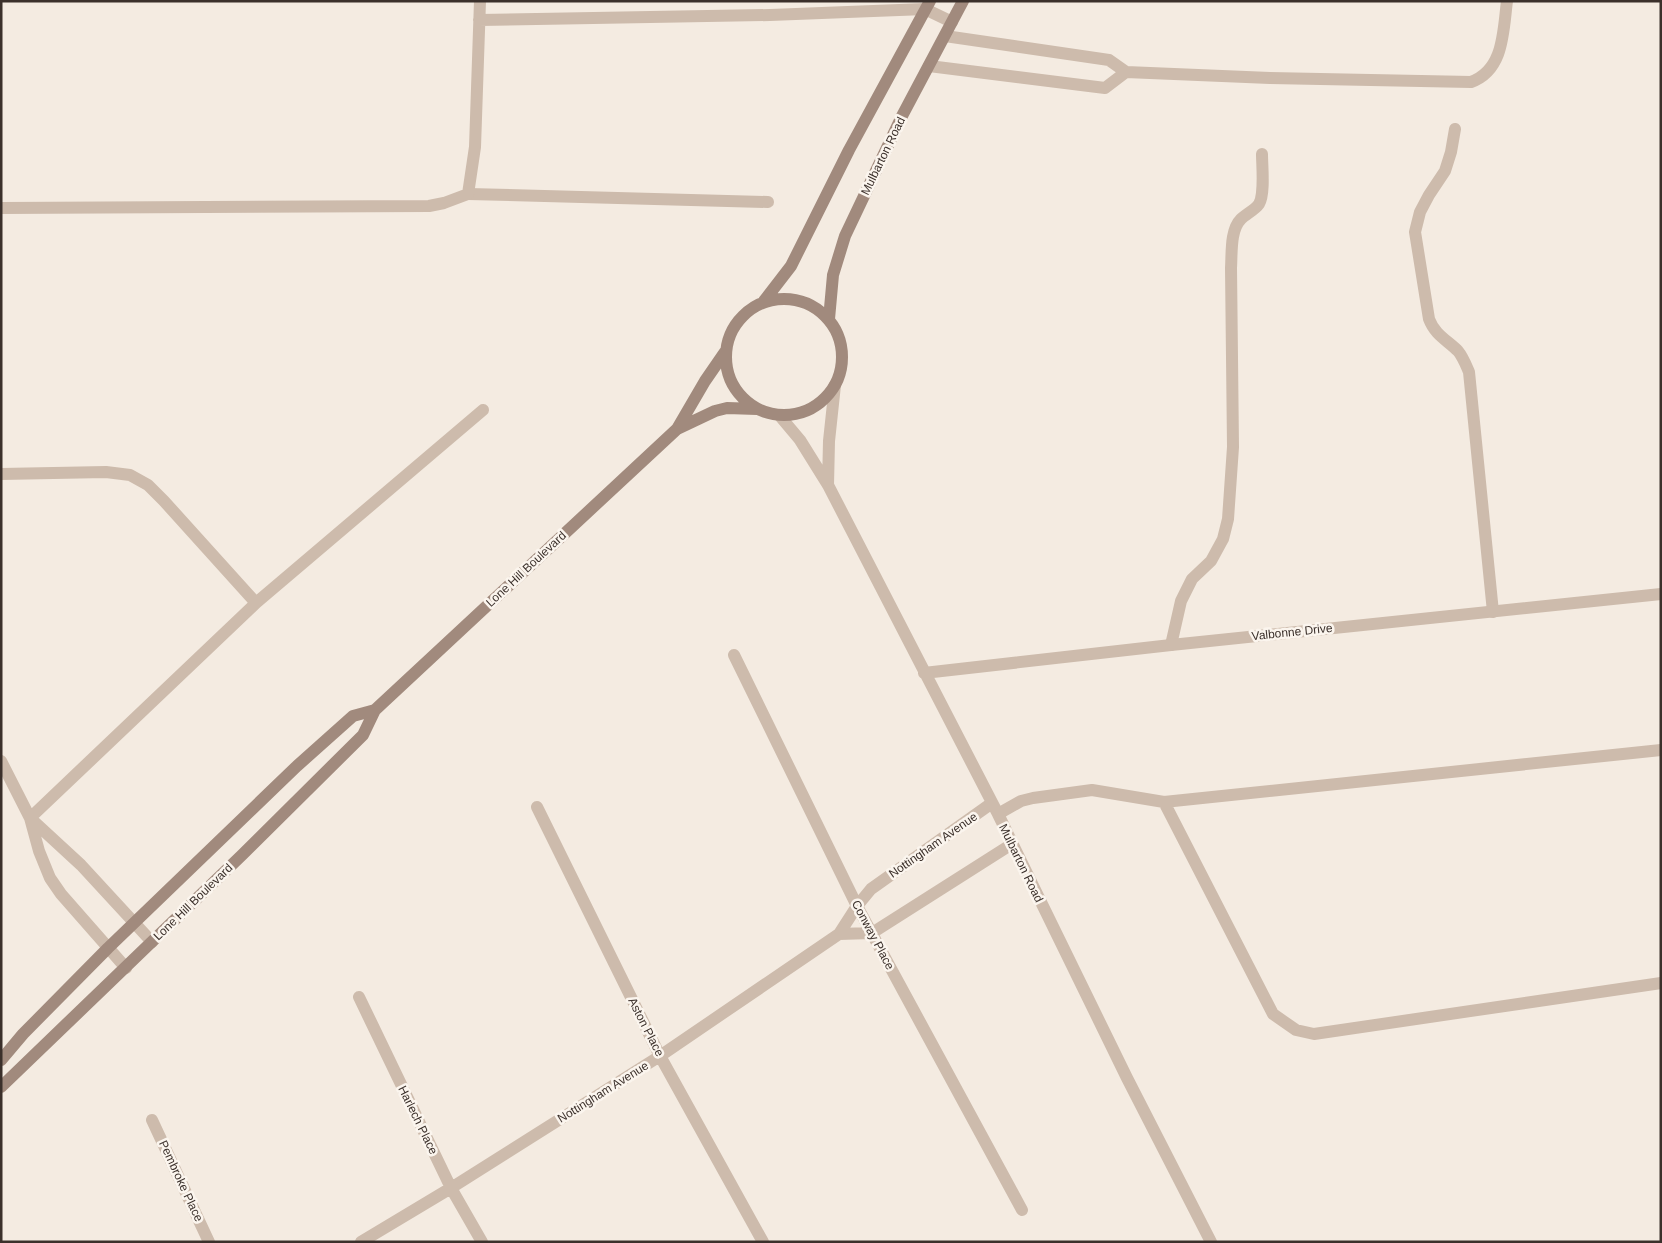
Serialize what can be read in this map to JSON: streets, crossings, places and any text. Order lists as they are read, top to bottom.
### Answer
{
  "streets": {
    "street": [
      "Mulbarton Road",
      "Lone Hill Boulevard",
      "Valbonne Drive",
      "Nottingham Avenue",
      "Conway Place",
      "Aston Place",
      "Harlech Place",
      "Pembroke Place"
    ]
  },
  "crossings": [
    ["Mulbarton Road", "Lone Hill Boulevard"],
    ["Mulbarton Road", "Valbonne Drive"],
    ["Mulbarton Road", "Nottingham Avenue"],
    ["Nottingham Avenue", "Conway Place"],
    ["Nottingham Avenue", "Aston Place"],
    ["Nottingham Avenue", "Harlech Place"]
  ]
}
